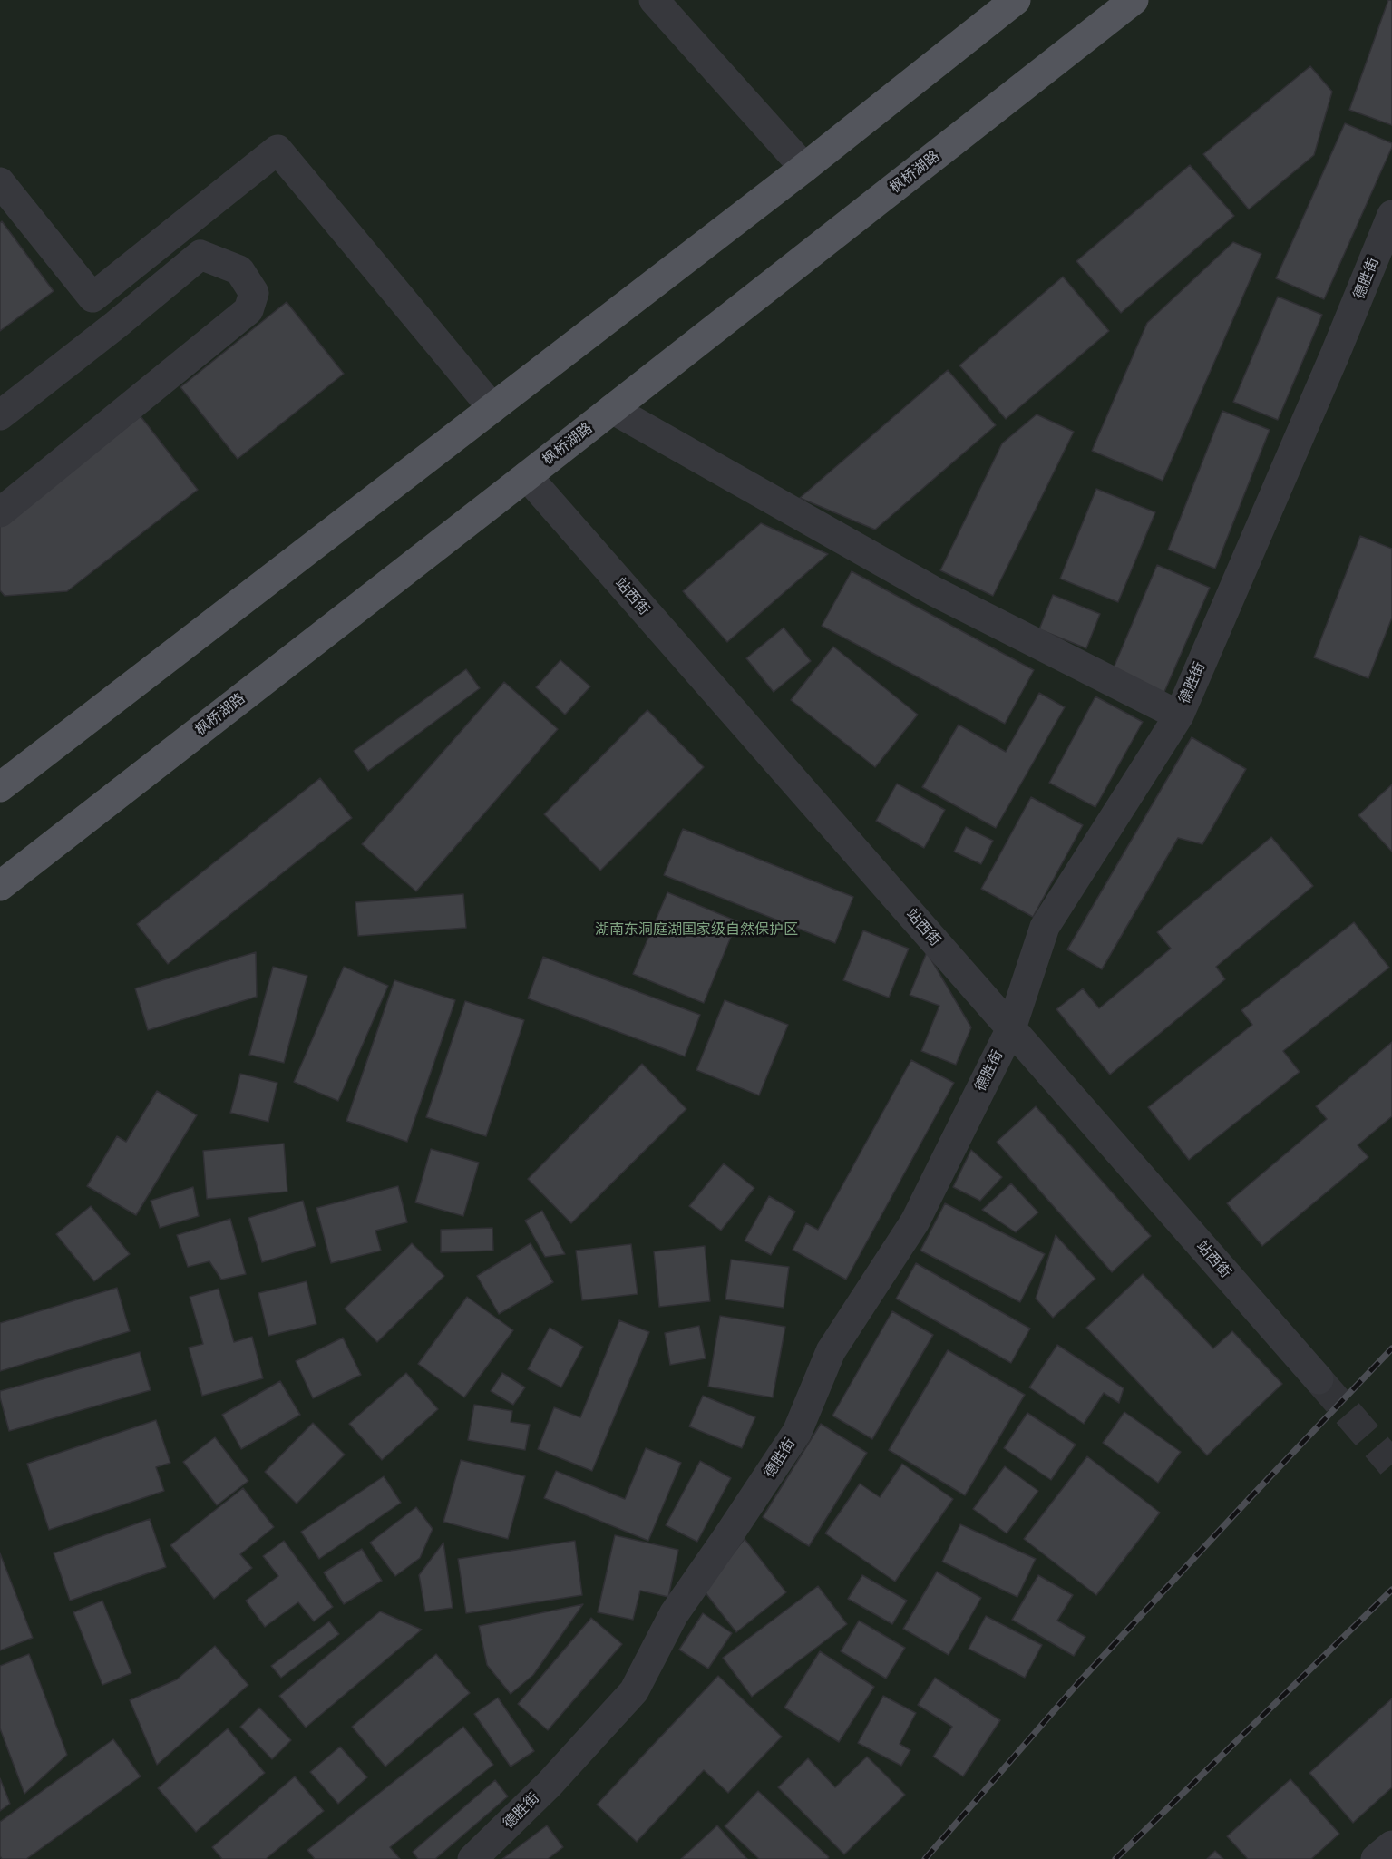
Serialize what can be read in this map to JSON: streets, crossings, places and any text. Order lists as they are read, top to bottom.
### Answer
{
  "streets": {
    "main road": ["枫桥湖路"],
    "street": ["德胜街", "站西街"]
  },
  "crossings": [
    ["枫桥湖路", "站西街"],
    ["德胜街", "站西街"]
  ],
  "parks": ["湖南东洞庭湖国家级自然保护区"]
}
